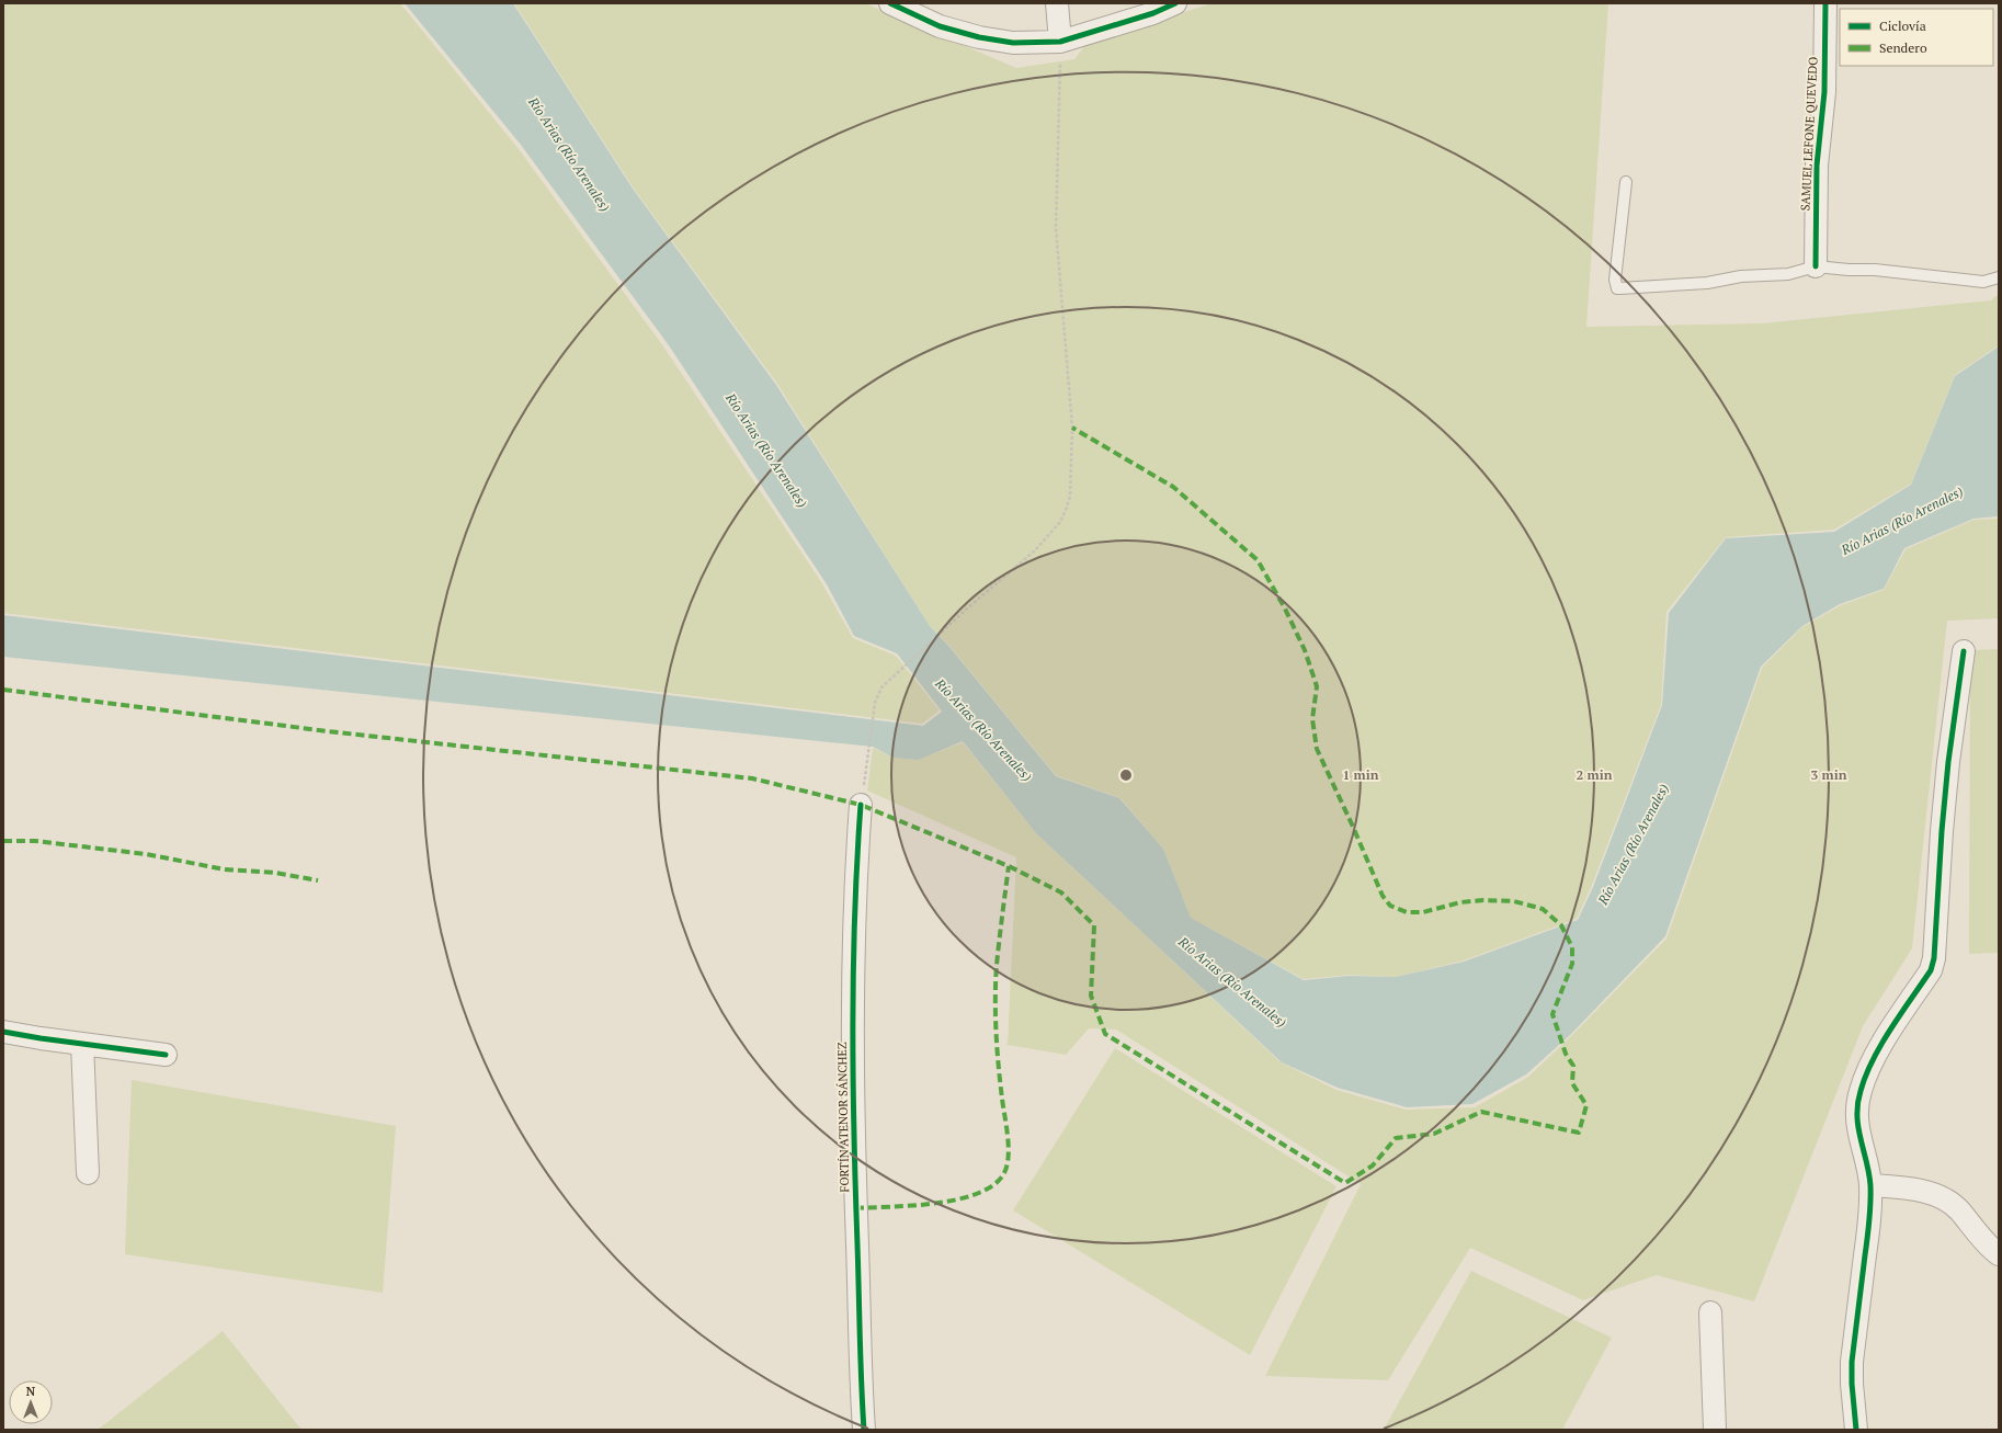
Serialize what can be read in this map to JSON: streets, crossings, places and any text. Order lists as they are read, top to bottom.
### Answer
{
  "streets": {
    "street": ["SAMUEL LEFONE QUEVEDO", "FORTÍN ATENOR SÁNCHEZ"]
  },
  "water": ["Río Arias (Río Arenales)"],
  "legend": ["Ciclovía", "Sendero"],
  "north": "top",
  "rings": ["1 min", "2 min", "3 min"]
}
